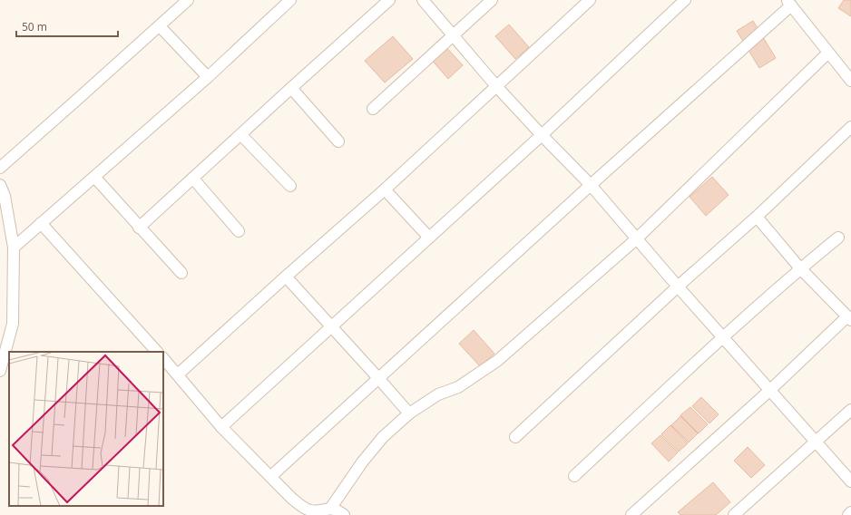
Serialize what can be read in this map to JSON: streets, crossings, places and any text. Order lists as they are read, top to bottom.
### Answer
{
  "scale_bar": "50 m"
}
